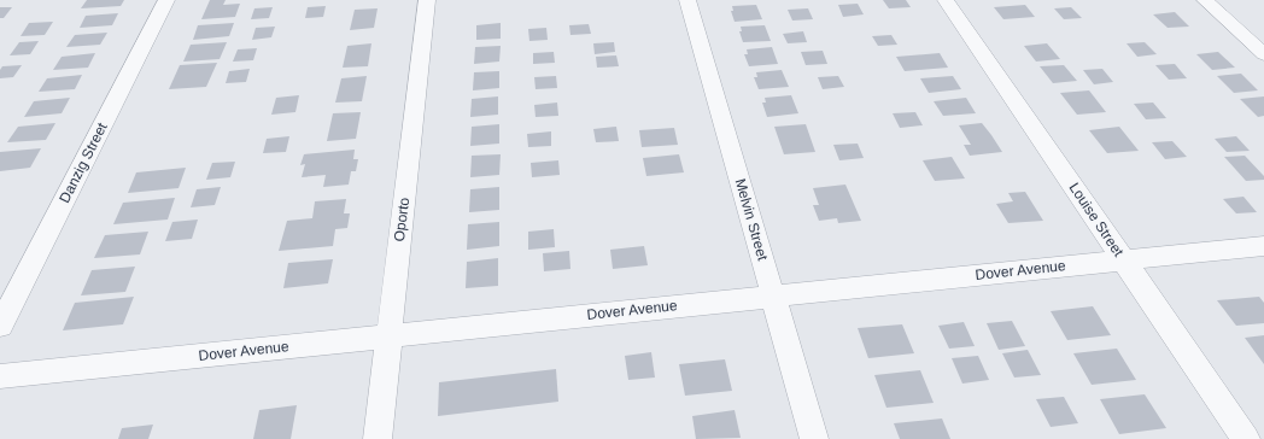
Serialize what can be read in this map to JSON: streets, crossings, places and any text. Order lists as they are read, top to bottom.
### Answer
{
  "streets": {
    "street": [
      "Danzig Street",
      "Oporto",
      "Melvin Street",
      "Louise Street",
      "Dover Avenue"
    ]
  },
  "crossings": [
    ["Oporto", "Dover Avenue"],
    ["Melvin Street", "Dover Avenue"],
    ["Louise Street", "Dover Avenue"]
  ]
}
